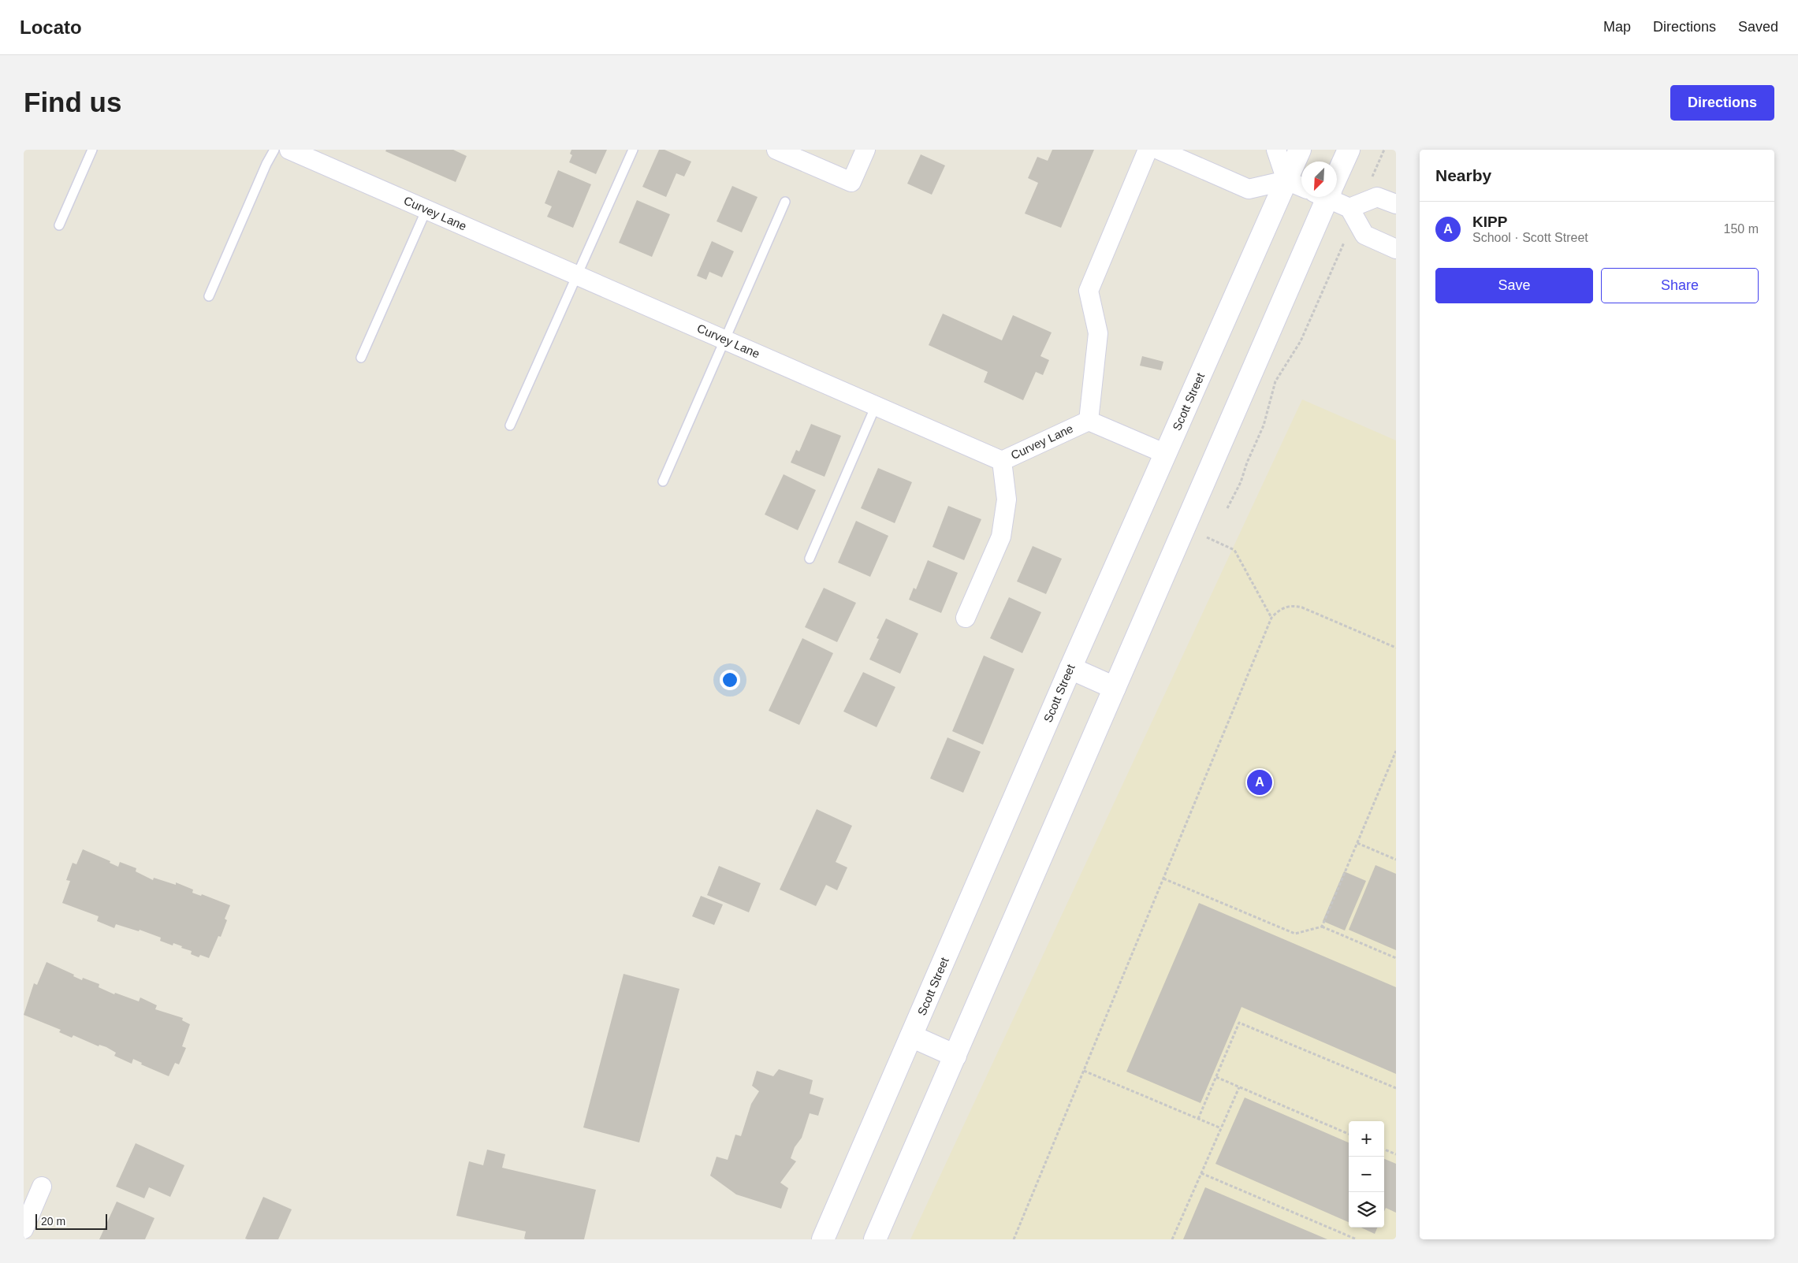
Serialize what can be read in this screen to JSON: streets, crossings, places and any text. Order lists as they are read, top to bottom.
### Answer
{
  "streets": {
    "main road": ["Scott Street"],
    "street": ["Curvey Lane"]
  },
  "crossings": [
    ["Curvey Lane", "Scott Street"]
  ],
  "scale_bar": "20 m",
  "north": "bottom left",
  "page": {
    "header": "Locato",
    "nav": ["Map", "Directions", "Saved"],
    "buttons": [
      "Directions",
      ["Save", "Share"]
    ],
    "title": "Find us",
    "heading": "Nearby",
    "list": [
      {
        "mark": "A",
        "name": "KIPP",
        "note": "School · Scott Street",
        "value": "150 m"
      }
    ],
    "pins": "A",
    "map_buttons": ["+", "−"],
    "scale": "20 m"
  }
}
